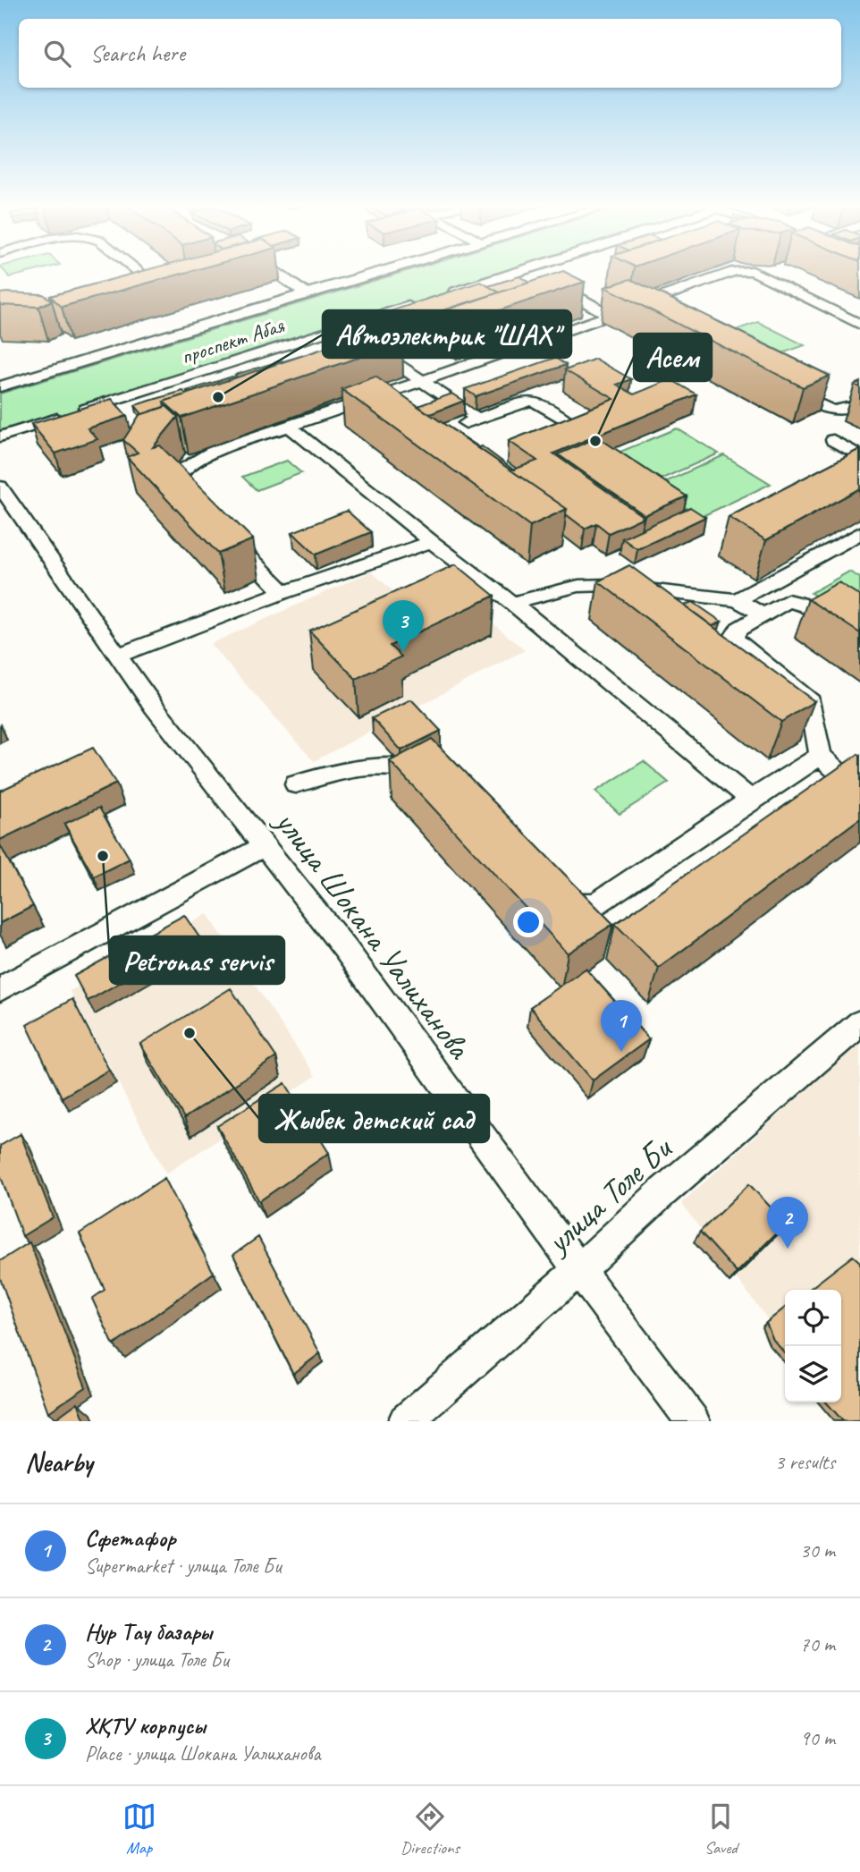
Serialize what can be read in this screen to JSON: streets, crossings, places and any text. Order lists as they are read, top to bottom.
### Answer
{
  "streets": {
    "street": ["проспект Абая", "улица Шокана Уалиханова", "улица Толе Би"]
  },
  "crossings": [
    ["улица Шокана Уалиханова", "улица Толе Би"]
  ],
  "places": [
    "Автоэлектрик \"ШАХ\"",
    "Асем",
    "Petronas servis",
    "Жыбек детский сад"
  ],
  "page": {
    "search": "Search here",
    "pins": ["3", "1", "2"],
    "heading": ["Nearby", "3 results"],
    "list": [
      {
        "mark": "1",
        "name": "Сфетафор",
        "note": "Supermarket · улица Толе Би",
        "value": "30 m"
      },
      {
        "mark": "2",
        "name": "Нур Тау базары",
        "note": "Shop · улица Толе Би",
        "value": "70 m"
      },
      {
        "mark": "3",
        "name": "ХҚТУ корпусы",
        "note": "Place · улица Шокана Уалиханова",
        "value": "90 m"
      }
    ],
    "nav": ["Map", "Directions", "Saved"]
  }
}
